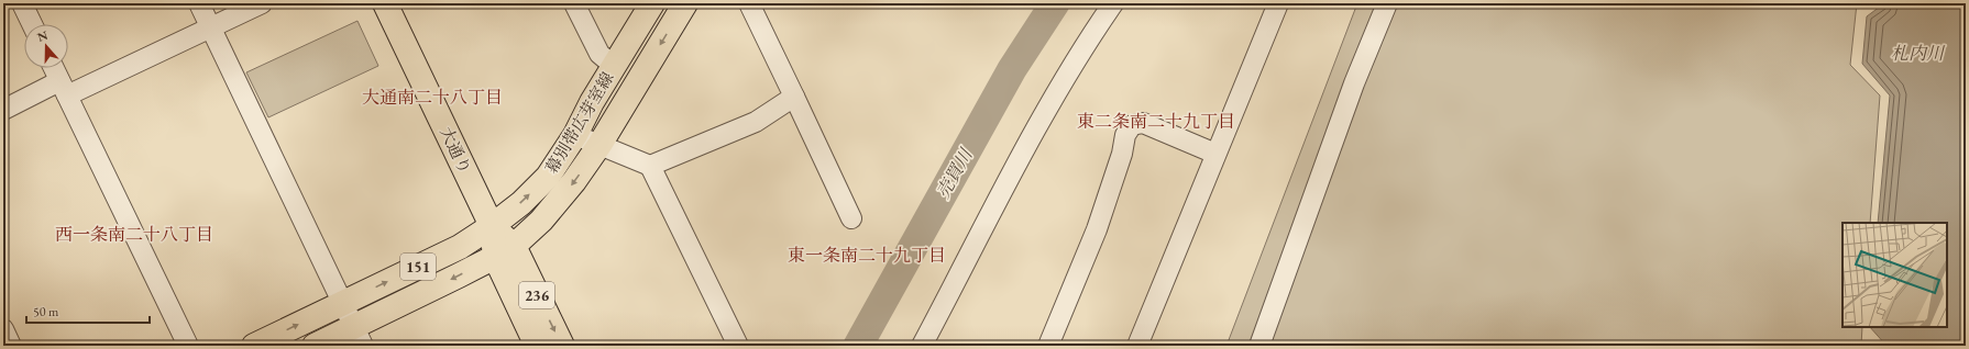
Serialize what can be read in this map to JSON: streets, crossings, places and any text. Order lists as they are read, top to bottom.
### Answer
{
  "streets": {
    "main road": [
      "幕別帯広芽室線",
      "大通り",
      "151",
      "236"
    ]
  },
  "crossings": [
    ["幕別帯広芽室線", "大通り"]
  ],
  "districts": [
    "大通南二十八丁目",
    "東二条南二十九丁目",
    "西一条南二十八丁目",
    "東一条南二十九丁目"
  ],
  "water": ["札内川", "売買川"],
  "scale_bar": "50 m",
  "north": "top"
}
